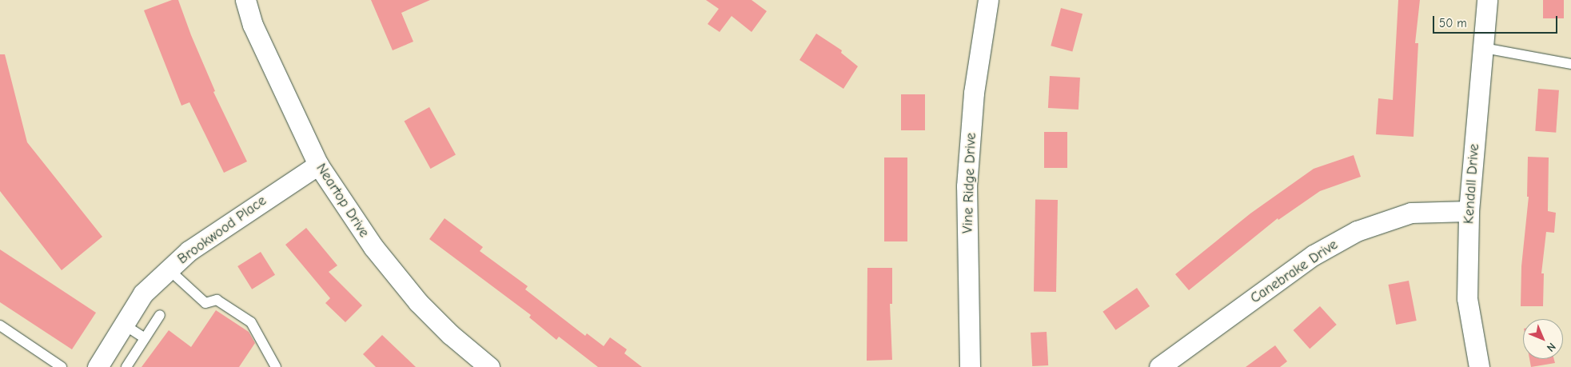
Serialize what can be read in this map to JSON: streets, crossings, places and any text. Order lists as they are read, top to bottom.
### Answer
{
  "streets": {
    "street": [
      "Vine Ridge Drive",
      "Kendall Drive",
      "Neartop Drive",
      "Brookwood Place",
      "Canebrake Drive"
    ]
  },
  "crossings": [
    ["Kendall Drive", "Canebrake Drive"],
    ["Neartop Drive", "Brookwood Place"]
  ],
  "scale_bar": "50 m",
  "north": "bottom right"
}
